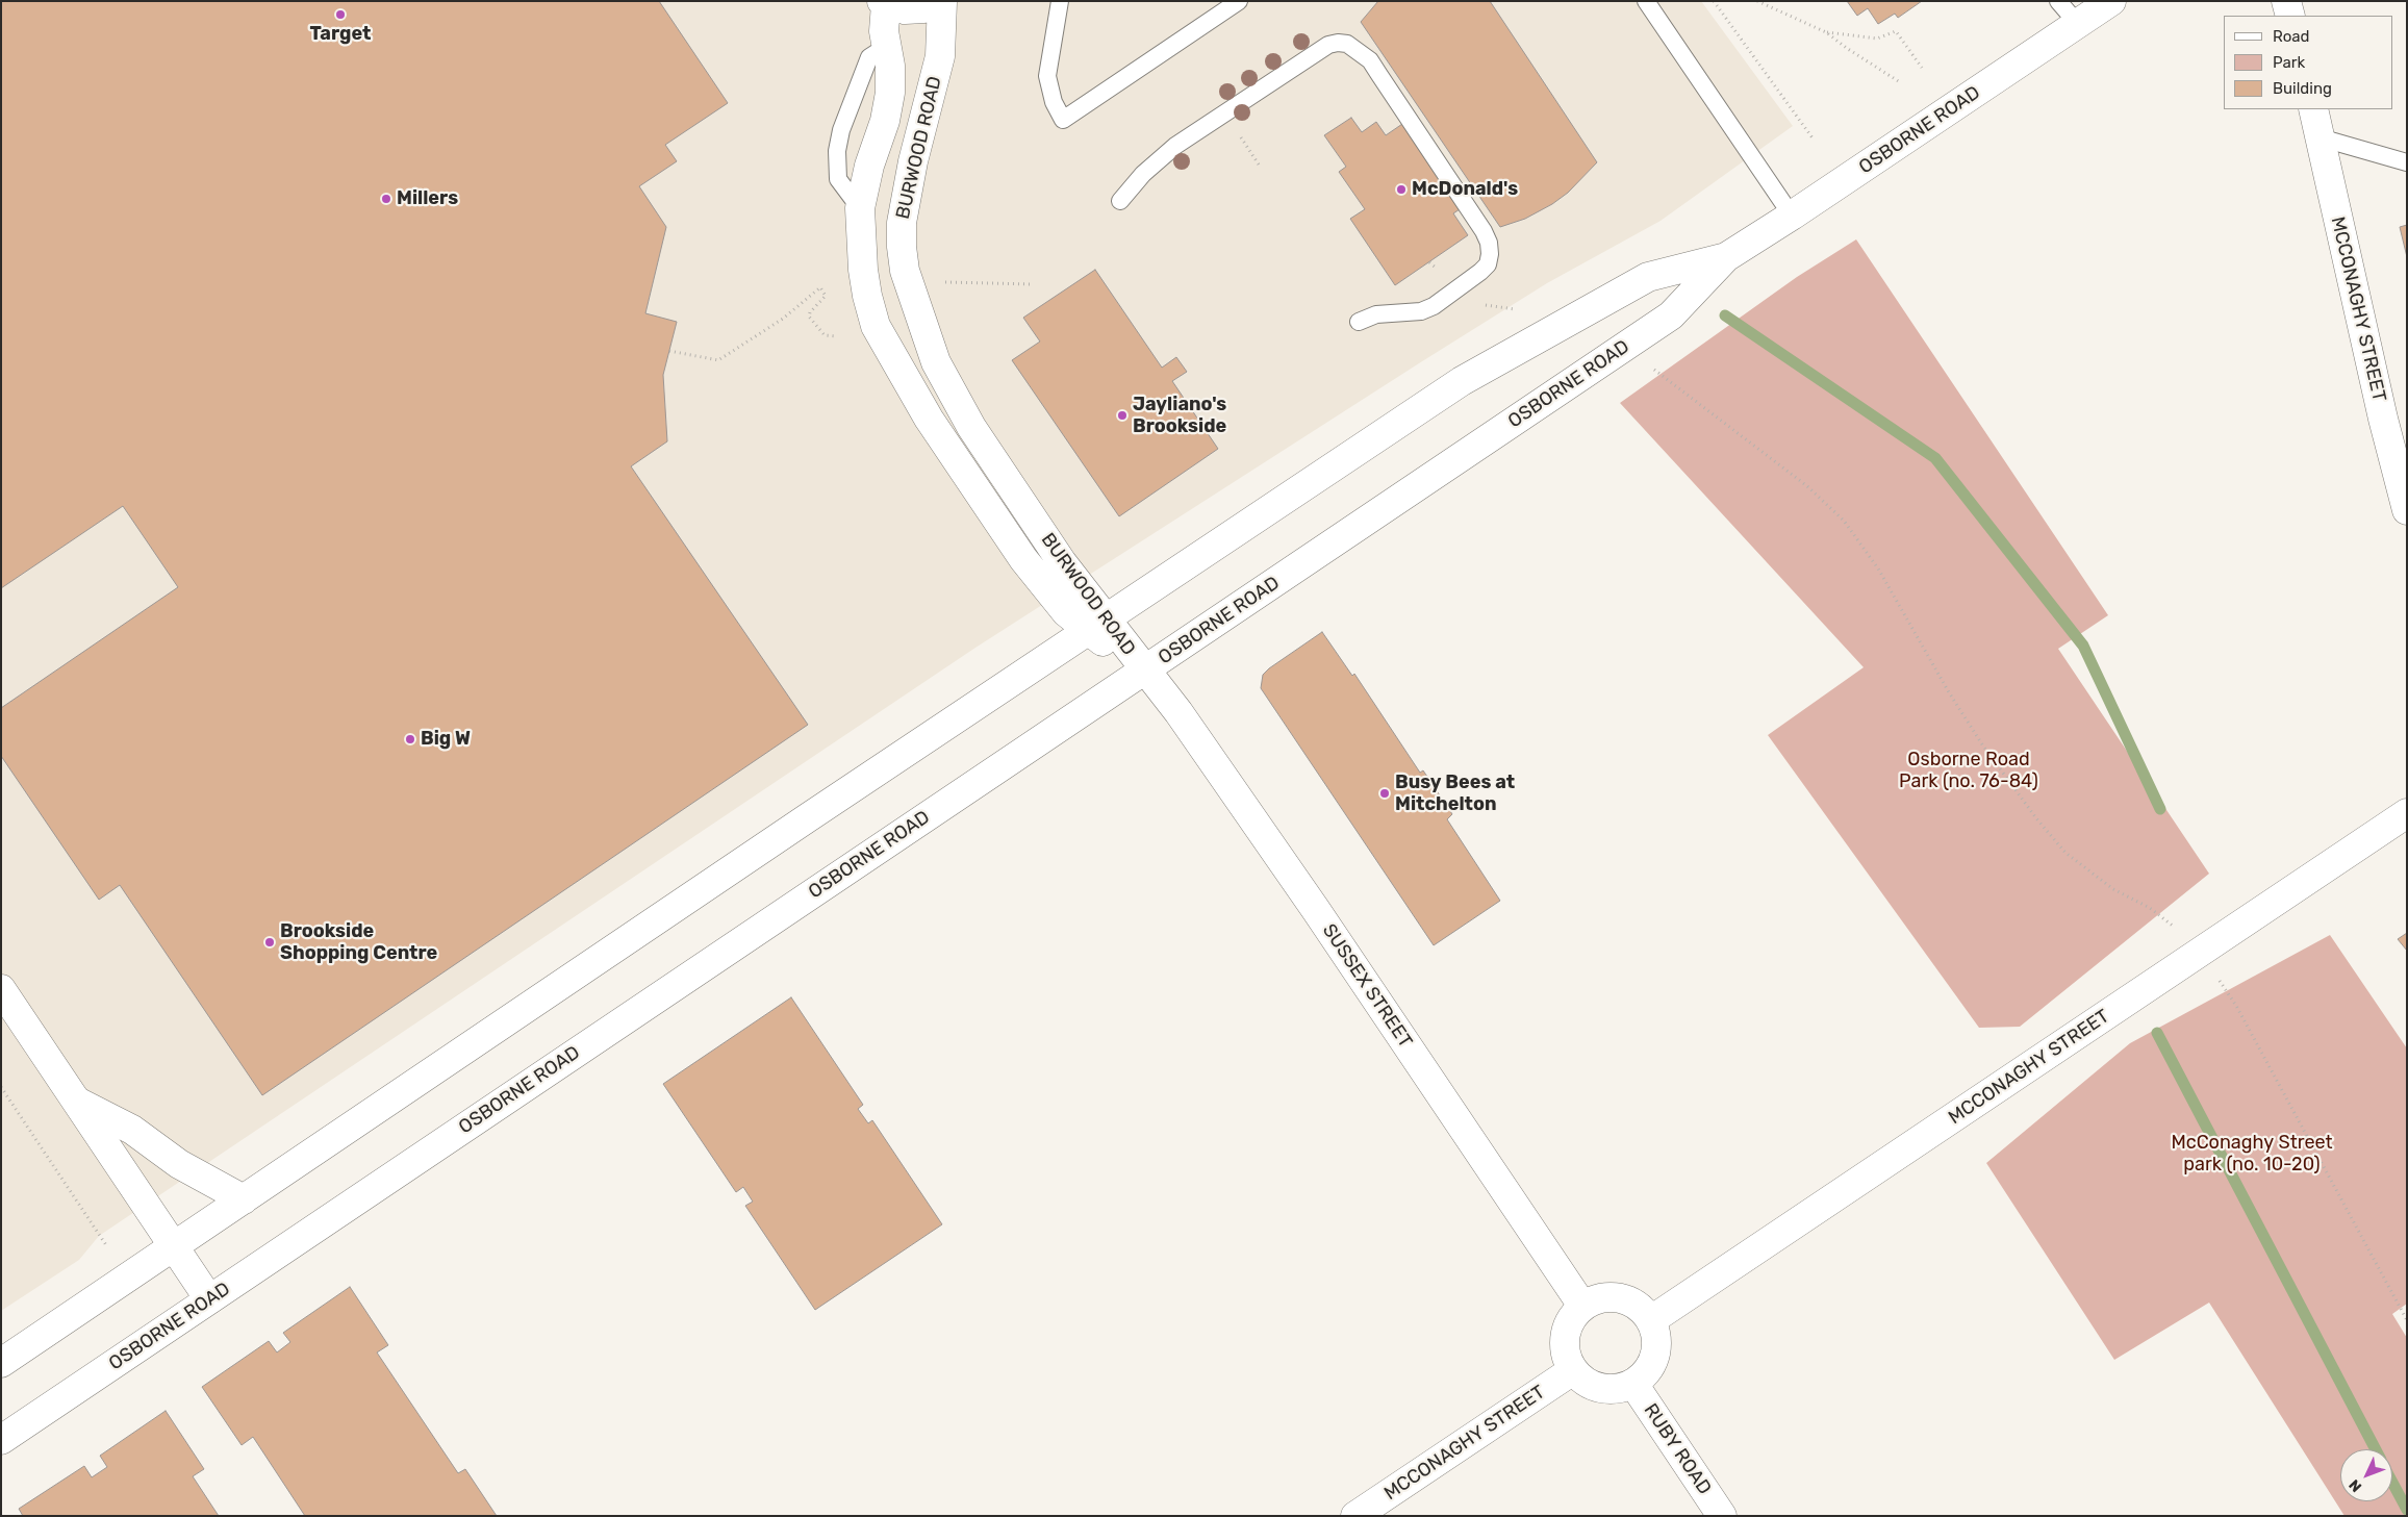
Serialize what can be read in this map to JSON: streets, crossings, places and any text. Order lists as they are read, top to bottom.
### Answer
{
  "streets": {
    "street": [
      "OSBORNE ROAD",
      "BURWOOD ROAD",
      "MCCONAGHY STREET",
      "SUSSEX STREET",
      "RUBY ROAD"
    ]
  },
  "crossings": [
    ["OSBORNE ROAD", "BURWOOD ROAD"],
    ["OSBORNE ROAD", "SUSSEX STREET"],
    ["BURWOOD ROAD", "SUSSEX STREET"],
    ["MCCONAGHY STREET", "SUSSEX STREET"],
    ["MCCONAGHY STREET", "RUBY ROAD"],
    ["SUSSEX STREET", "RUBY ROAD"]
  ],
  "parks": ["Osborne Road Park (no. 76-84)", "McConaghy Street park (no. 10-20)"],
  "places": [
    "Target",
    "McDonald's",
    "Millers",
    "Jayliano's Brookside",
    "Big W",
    "Busy Bees at Mitchelton",
    "Brookside Shopping Centre"
  ],
  "legend": ["Road", "Park", "Building"],
  "north": "bottom left"
}
